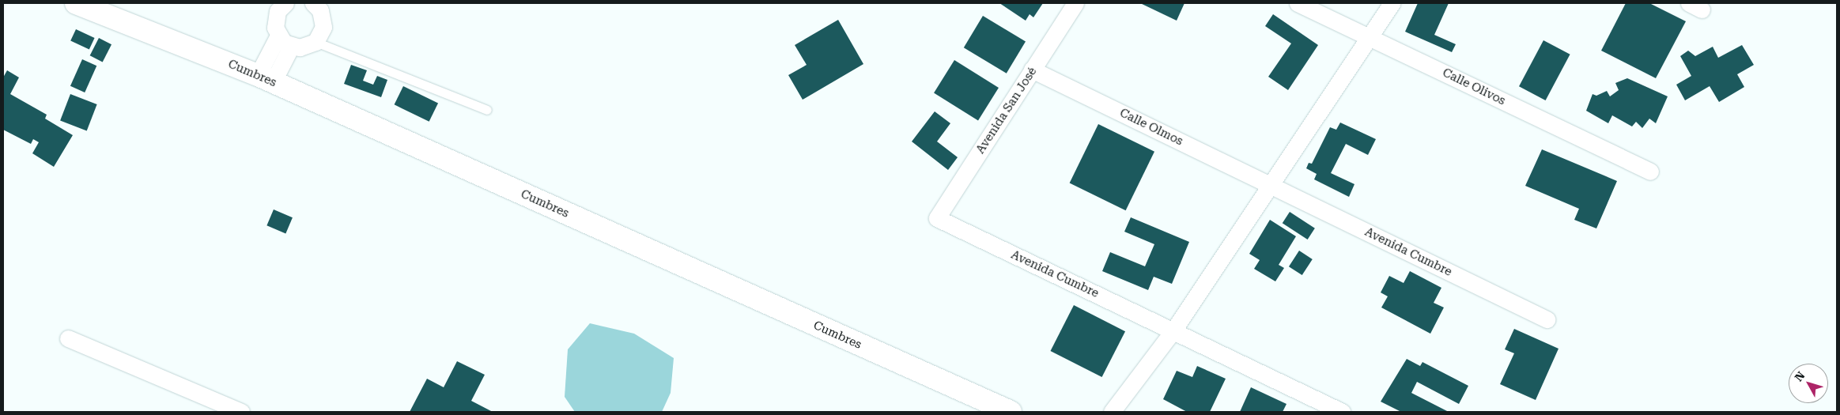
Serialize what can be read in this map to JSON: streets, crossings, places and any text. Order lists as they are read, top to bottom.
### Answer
{
  "streets": {
    "street": [
      "Cumbres",
      "Calle Olivos",
      "Avenida San José",
      "Calle Olmos",
      "Avenida Cumbre"
    ]
  },
  "crossings": [
    ["Avenida San José", "Calle Olmos"],
    ["Avenida San José", "Avenida Cumbre"],
    ["Calle Olmos", "Avenida Cumbre"]
  ],
  "north": "top left"
}
